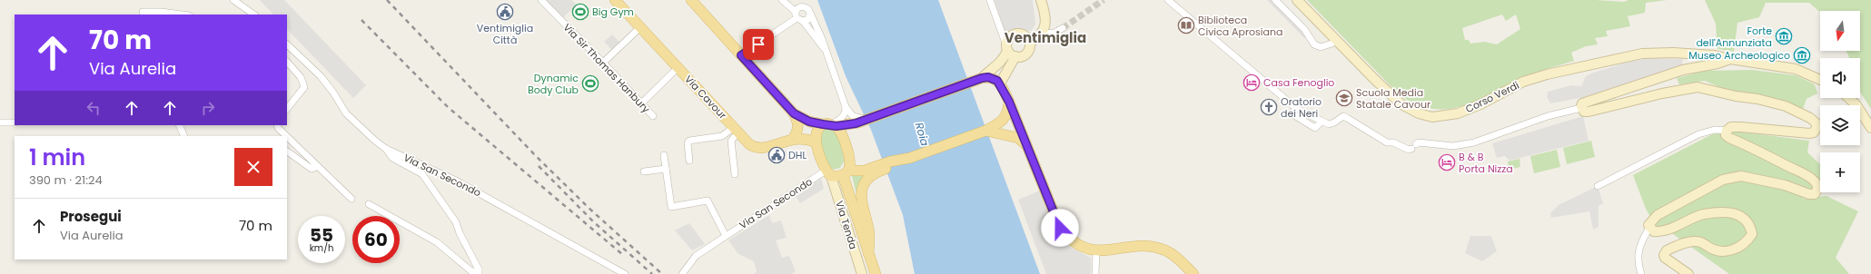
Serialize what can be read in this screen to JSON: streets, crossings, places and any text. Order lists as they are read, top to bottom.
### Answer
{
  "streets": {
    "main road": ["Via Cavour"],
    "street": [
      "Via Sir Thomas Hanbury",
      "Corso Verdi",
      "Via San Secondo",
      "Via Tenda"
    ]
  },
  "crossings": [
    ["Via San Secondo", "Via Tenda"]
  ],
  "districts": ["Ventimiglia"],
  "water": ["Roia"],
  "places": {
    "public building": ["Ventimiglia Città", "DHL"],
    "sports": ["Big Gym", "Dynamic Body Club"],
    "library": ["Biblioteca Civica Aprosiana"],
    "museum": ["Forte dell'Annunziata", "Museo Archeologico"],
    "hotel": ["Casa Fenoglio", "B & B Porta Nizza"],
    "school or university": ["Scuola Media Statale Cavour"],
    "church": ["Oratorio dei Neri"]
  },
  "north": "bottom",
  "page": {
    "map_buttons": "+",
    "turn": ["70 m", "Via Aurelia"],
    "heading": ["1 min", "390 m · 21:24"],
    "list": [
      {
        "name": "Prosegui",
        "note": "Via Aurelia",
        "value": "70 m"
      }
    ],
    "speed": "55 km/h",
    "limit": "60"
  }
}
